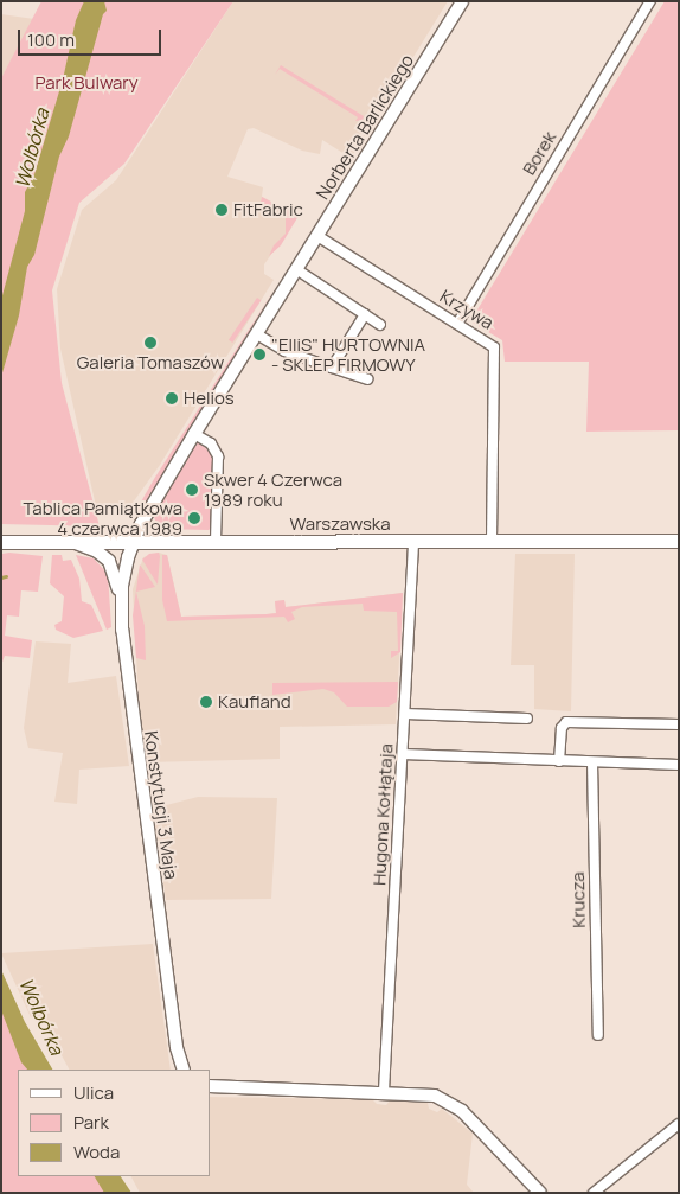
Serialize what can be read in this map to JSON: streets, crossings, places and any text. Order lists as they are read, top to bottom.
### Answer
{
  "streets": {
    "main road": ["Warszawska"],
    "street": [
      "Norberta Barlickiego",
      "Borek",
      "Krzywa",
      "Konstytucji 3 Maja",
      "Hugona Kołłątaja",
      "Krucza"
    ]
  },
  "crossings": [
    ["Norberta Barlickiego", "Krzywa"],
    ["Norberta Barlickiego", "Warszawska"],
    ["Norberta Barlickiego", "Konstytucji 3 Maja"],
    ["Borek", "Krzywa"],
    ["Krzywa", "Warszawska"],
    ["Warszawska", "Konstytucji 3 Maja"],
    ["Warszawska", "Hugona Kołłątaja"]
  ],
  "water": ["Wolbórka"],
  "parks": ["Park Bulwary"],
  "places": [
    "FitFabric",
    "Galeria Tomaszów",
    "\"ElliS\" HURTOWNIA - SKLEP FIRMOWY",
    "Helios",
    "Skwer 4 Czerwca 1989 roku",
    "Tablica Pamiątkowa 4 czerwca 1989",
    "Kaufland"
  ],
  "legend": ["Ulica", "Park", "Woda"],
  "scale_bar": "100 m"
}
